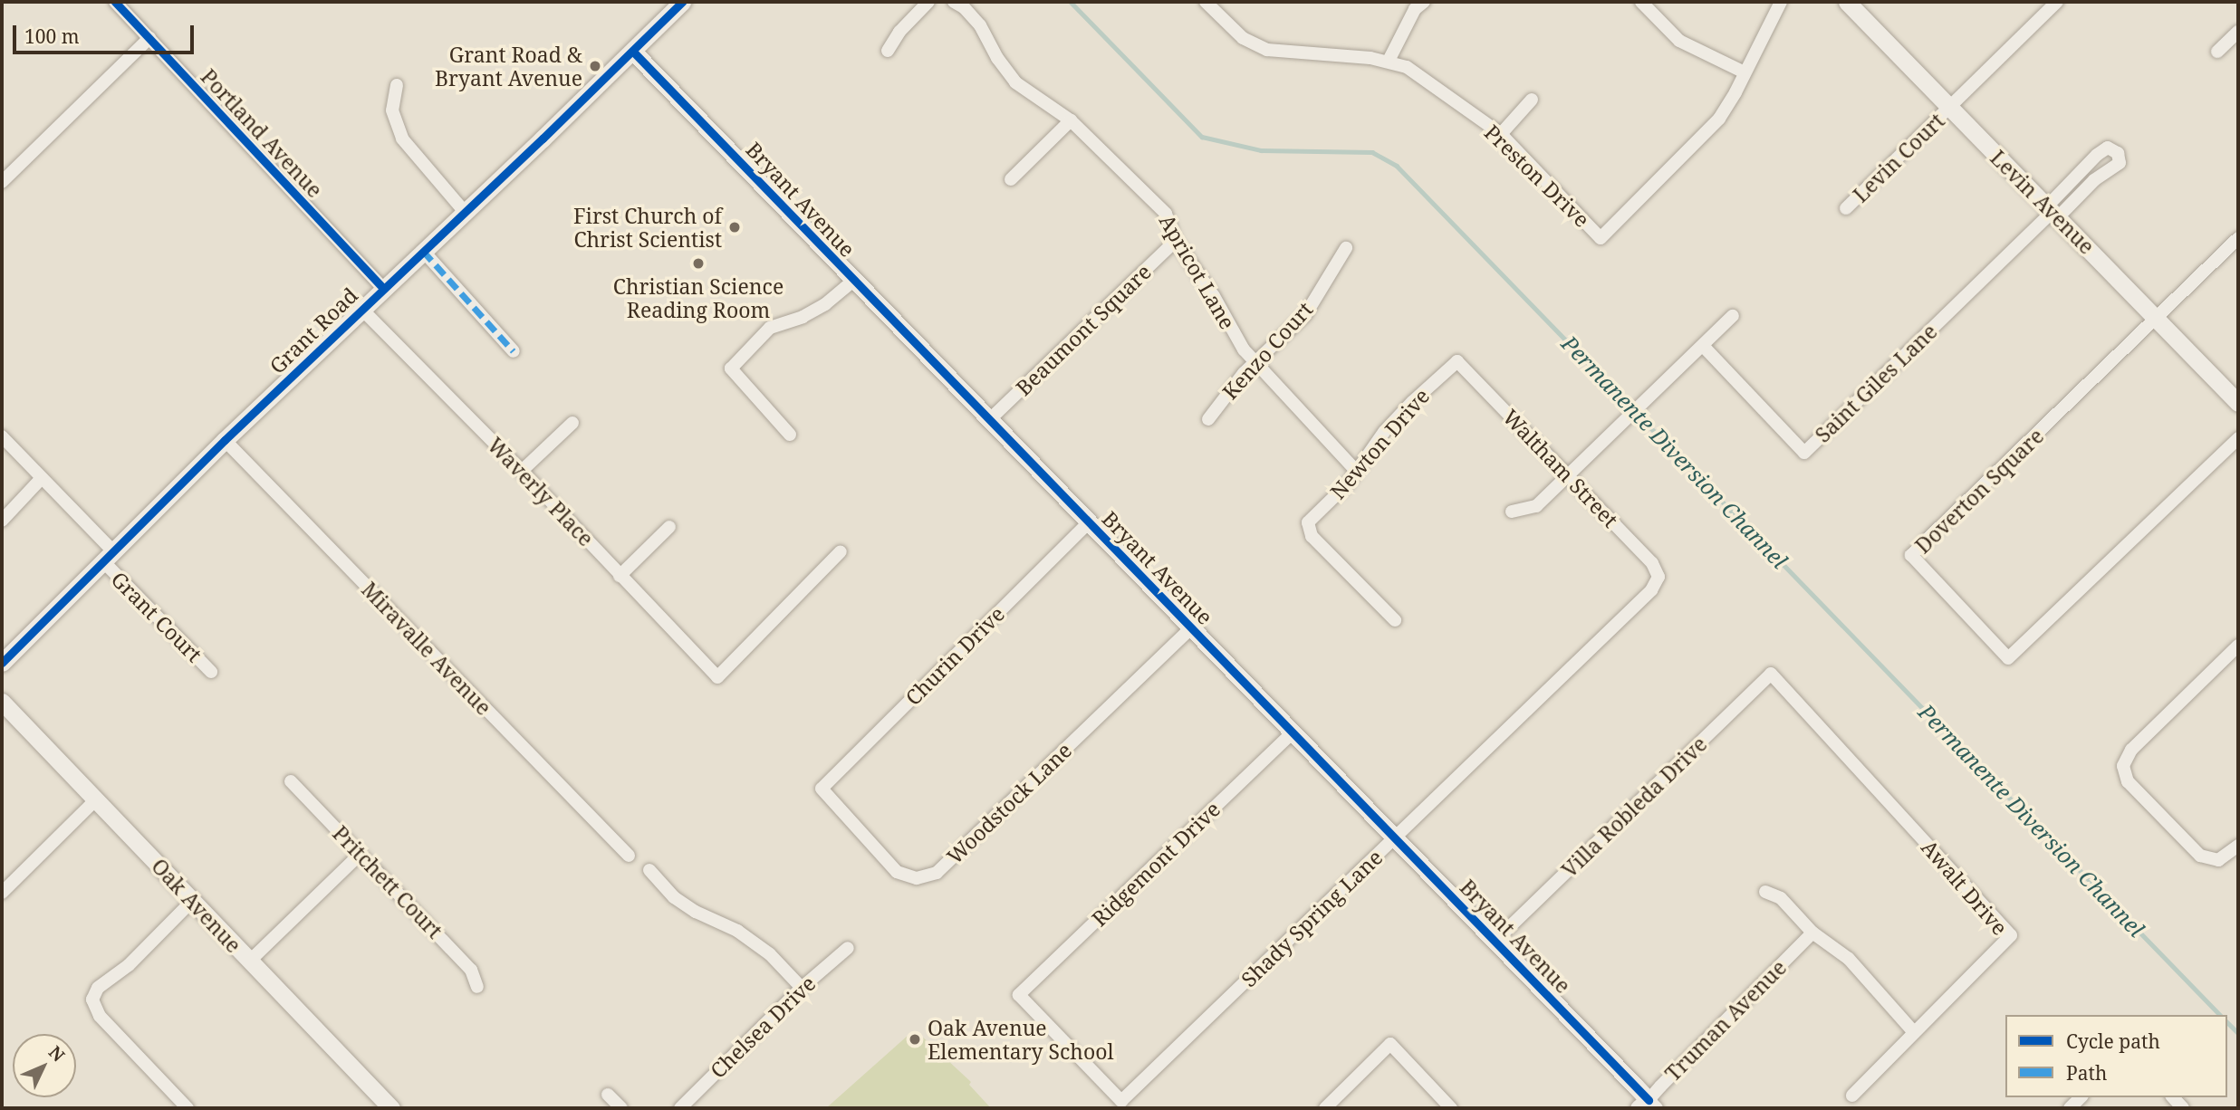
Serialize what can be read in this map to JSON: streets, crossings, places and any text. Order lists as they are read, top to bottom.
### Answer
{
  "streets": {
    "street": [
      "Portland Avenue",
      "Levin Court",
      "Preston Drive",
      "Bryant Avenue",
      "Levin Avenue",
      "Apricot Lane",
      "Beaumont Square",
      "Grant Road",
      "Kenzo Court",
      "Saint Giles Lane",
      "Newton Drive",
      "Waltham Street",
      "Doverton Square",
      "Waverly Place",
      "Grant Court",
      "Miravalle Avenue",
      "Churin Drive",
      "Woodstock Lane",
      "Villa Robleda Drive",
      "Ridgemont Drive",
      "Pritchett Court",
      "Awalt Drive",
      "Oak Avenue",
      "Shady Spring Lane",
      "Truman Avenue",
      "Chelsea Drive"
    ]
  },
  "crossings": [
    ["Portland Avenue", "Grant Road"],
    ["Levin Court", "Levin Avenue"],
    ["Bryant Avenue", "Beaumont Square"],
    ["Bryant Avenue", "Grant Road"],
    ["Bryant Avenue", "Churin Drive"],
    ["Bryant Avenue", "Woodstock Lane"],
    ["Bryant Avenue", "Villa Robleda Drive"],
    ["Bryant Avenue", "Ridgemont Drive"],
    ["Bryant Avenue", "Shady Spring Lane"],
    ["Bryant Avenue", "Truman Avenue"],
    ["Levin Avenue", "Saint Giles Lane"],
    ["Levin Avenue", "Doverton Square"],
    ["Apricot Lane", "Beaumont Square"],
    ["Apricot Lane", "Kenzo Court"],
    ["Apricot Lane", "Newton Drive"],
    ["Grant Road", "Waverly Place"],
    ["Grant Road", "Grant Court"],
    ["Grant Road", "Miravalle Avenue"],
    ["Newton Drive", "Waltham Street"],
    ["Waltham Street", "Shady Spring Lane"],
    ["Churin Drive", "Woodstock Lane"],
    ["Villa Robleda Drive", "Awalt Drive"],
    ["Ridgemont Drive", "Shady Spring Lane"]
  ],
  "water": ["Permanente Diversion Channel"],
  "places": [
    "Grant Road & Bryant Avenue",
    "First Church of Christ Scientist",
    "Christian Science Reading Room",
    "Oak Avenue Elementary School"
  ],
  "legend": ["Cycle path", "Path"],
  "scale_bar": "100 m",
  "north": "top right"
}
